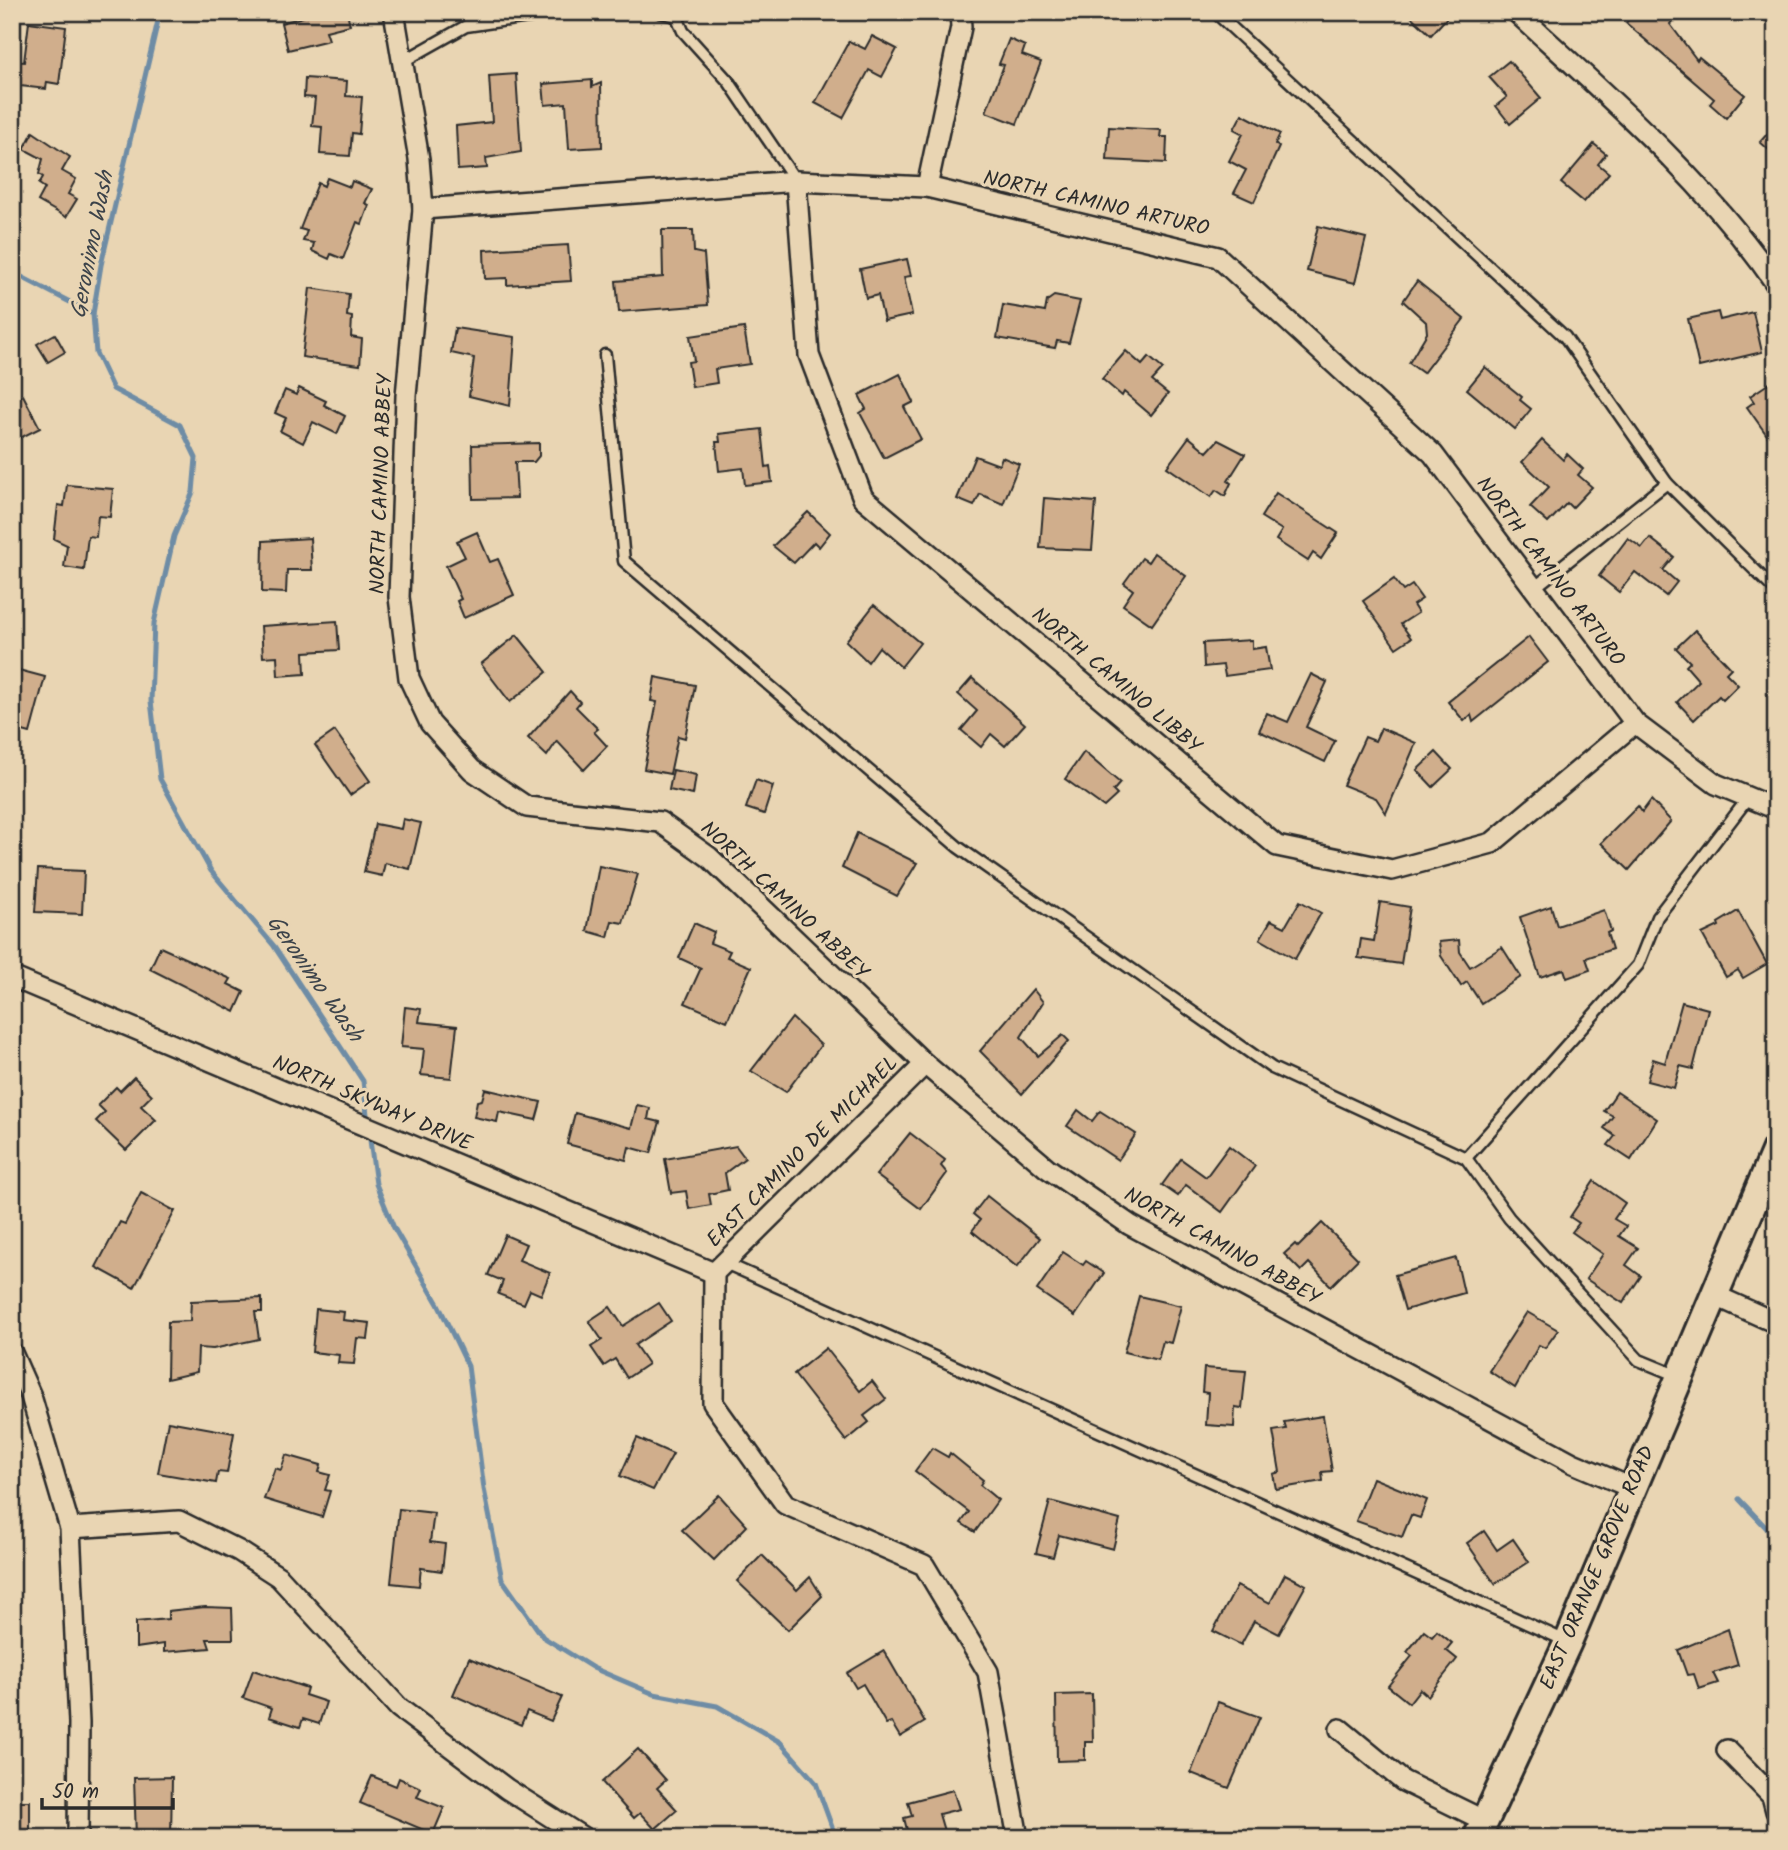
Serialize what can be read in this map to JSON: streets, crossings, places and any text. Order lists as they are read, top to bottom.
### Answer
{
  "streets": {
    "main road": ["EAST ORANGE GROVE ROAD"],
    "street": [
      "NORTH CAMINO ARTURO",
      "NORTH CAMINO ABBEY",
      "NORTH CAMINO LIBBY",
      "NORTH SKYWAY DRIVE",
      "EAST CAMINO DE MICHAEL"
    ]
  },
  "crossings": [
    ["NORTH CAMINO ARTURO", "NORTH CAMINO ABBEY"],
    ["NORTH CAMINO ARTURO", "NORTH CAMINO LIBBY"],
    ["NORTH CAMINO ABBEY", "EAST CAMINO DE MICHAEL"],
    ["NORTH CAMINO ABBEY", "EAST ORANGE GROVE ROAD"],
    ["NORTH SKYWAY DRIVE", "EAST CAMINO DE MICHAEL"]
  ],
  "water": ["Geronimo Wash"],
  "scale_bar": "50 m"
}
